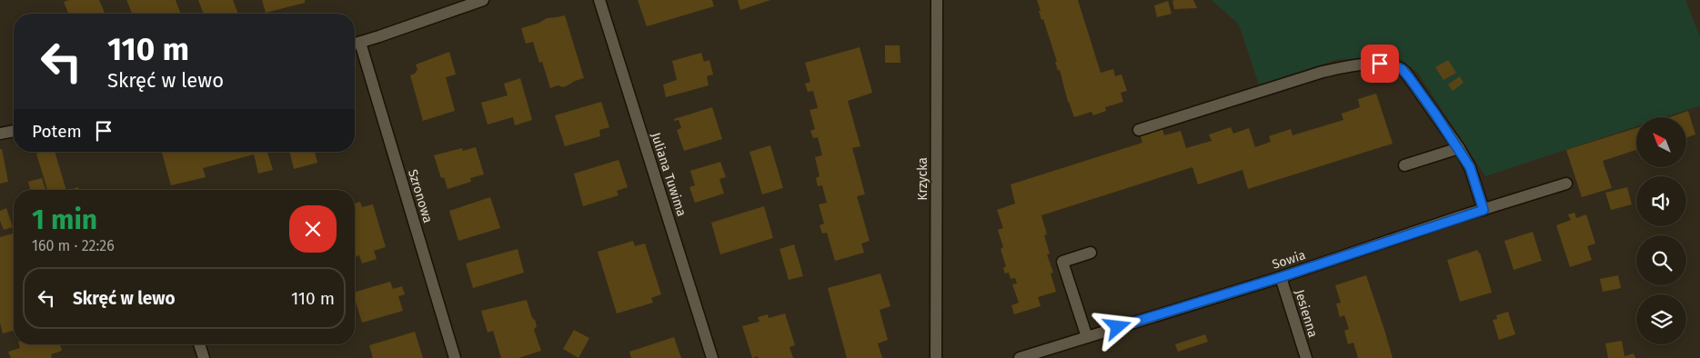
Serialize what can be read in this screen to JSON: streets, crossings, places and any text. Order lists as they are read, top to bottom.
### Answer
{
  "streets": {
    "street": [
      "Juliana Tuwima",
      "Krzycka",
      "Szronowa",
      "Sowia",
      "Jesienna"
    ]
  },
  "crossings": [
    ["Sowia", "Jesienna"]
  ],
  "north": "top left",
  "page": {
    "turn": ["110 m", "Skręć w lewo"],
    "then": "Potem",
    "heading": ["1 min", "160 m · 22:26"],
    "list": [
      {
        "name": "Skręć w lewo",
        "value": "110 m"
      }
    ]
  }
}
